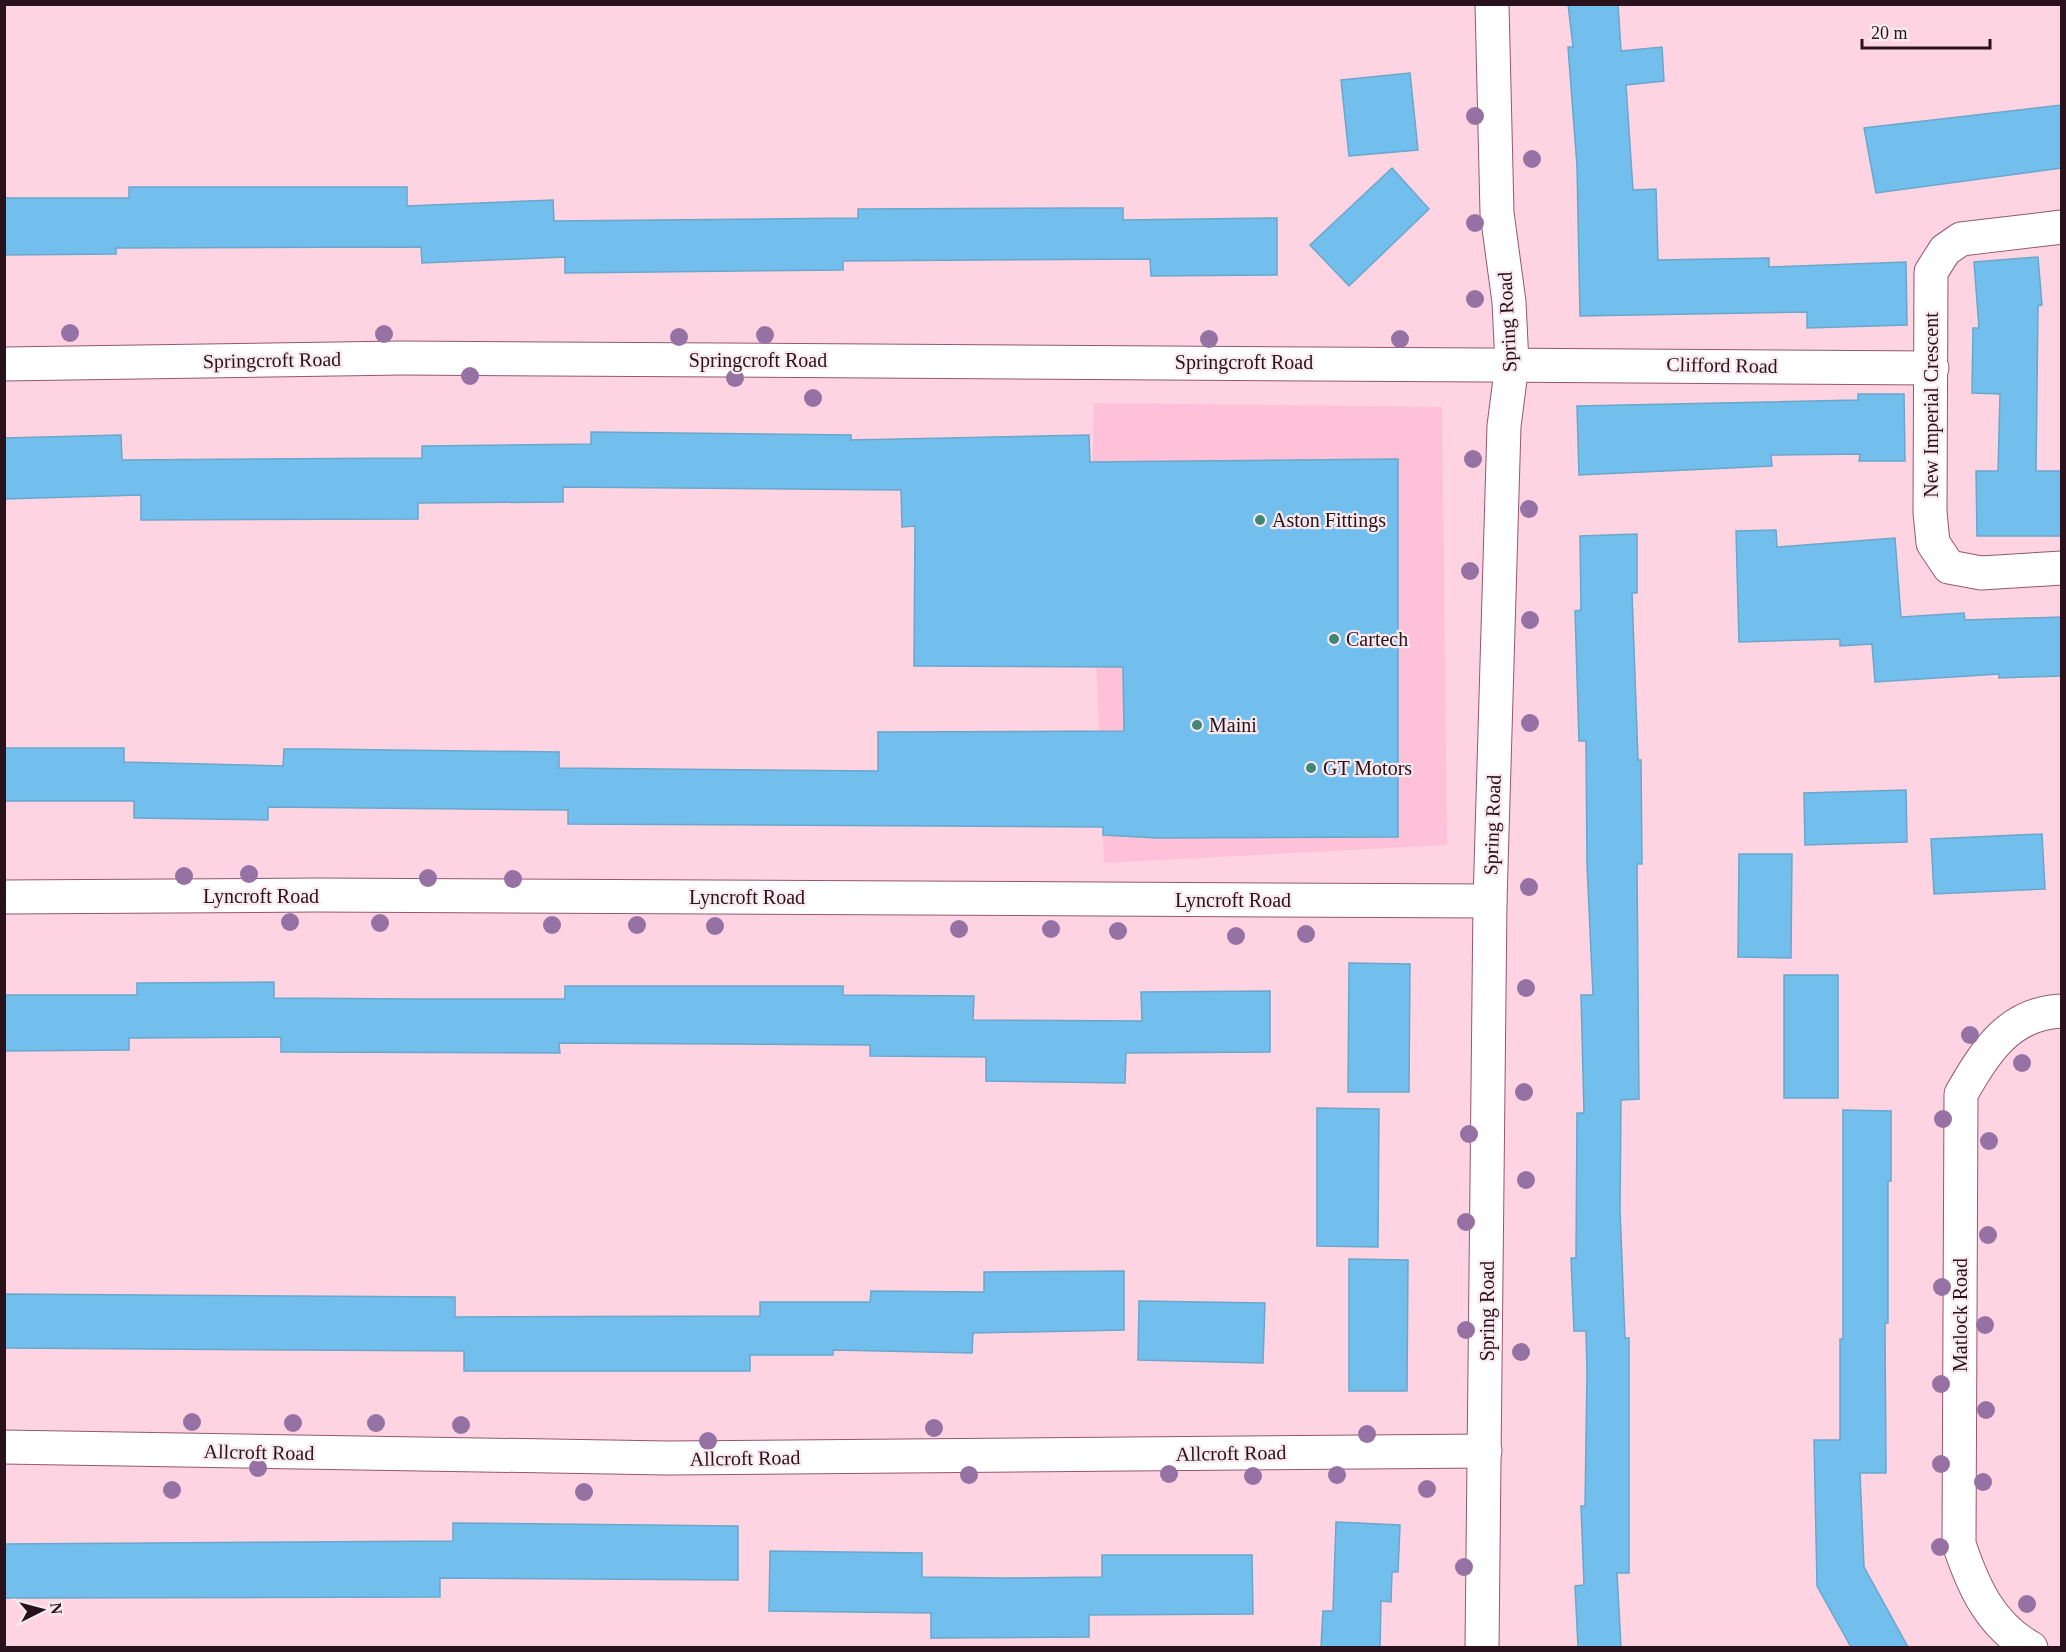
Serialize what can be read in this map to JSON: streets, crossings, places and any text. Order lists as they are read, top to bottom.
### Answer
{
  "streets": {
    "street": [
      "Spring Road",
      "Springcroft Road",
      "Clifford Road",
      "New Imperial Crescent",
      "Lyncroft Road",
      "Matlock Road",
      "Allcroft Road"
    ]
  },
  "crossings": [
    ["Spring Road", "Springcroft Road"],
    ["Spring Road", "Clifford Road"],
    ["Spring Road", "Lyncroft Road"],
    ["Spring Road", "Allcroft Road"],
    ["Springcroft Road", "Clifford Road"],
    ["Clifford Road", "New Imperial Crescent"]
  ],
  "places": [
    "Aston Fittings",
    "Cartech",
    "Maini",
    "GT Motors"
  ],
  "scale_bar": "20 m",
  "north": "right"
}
